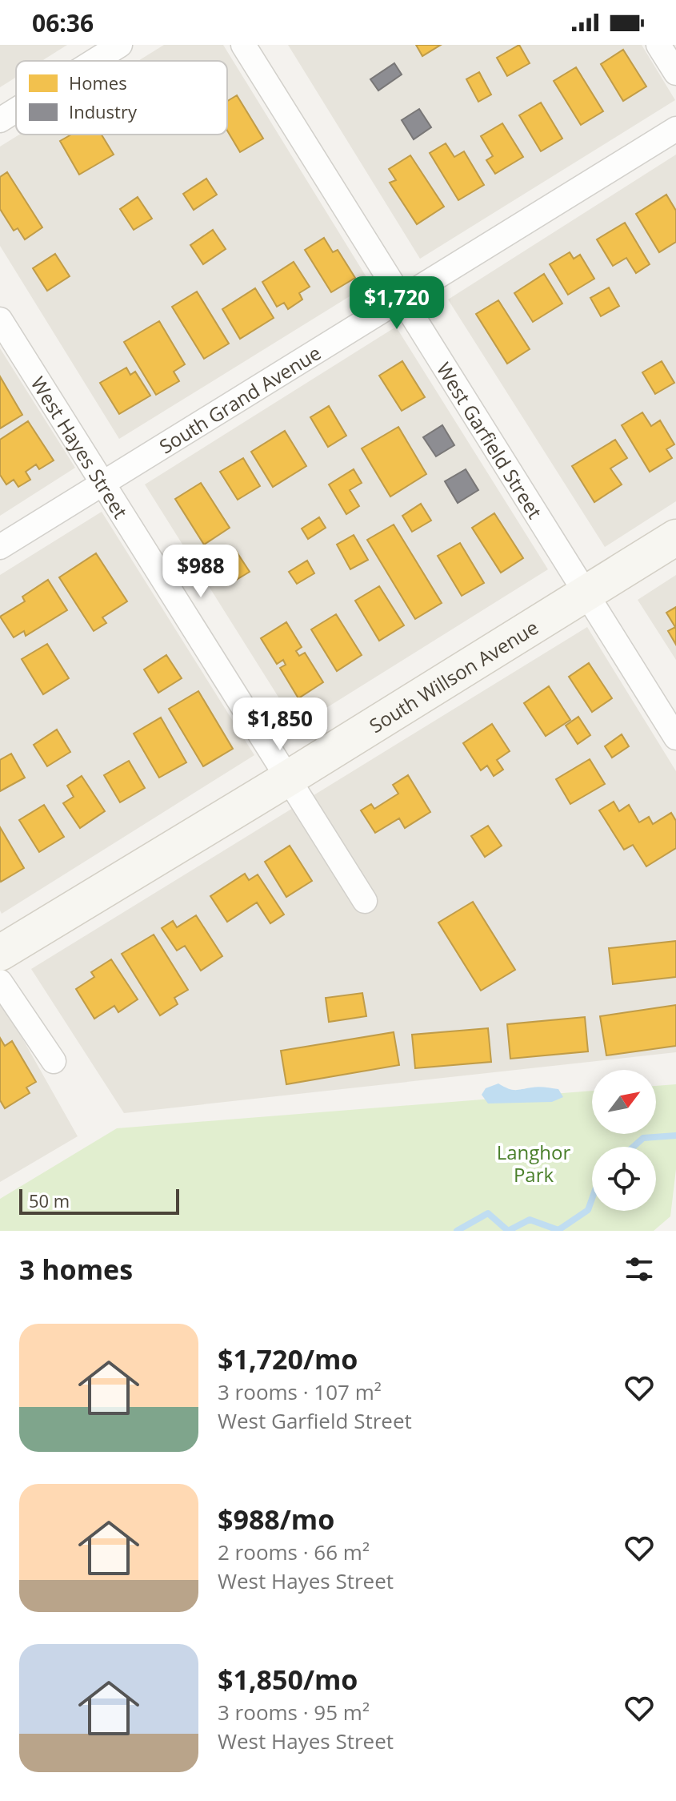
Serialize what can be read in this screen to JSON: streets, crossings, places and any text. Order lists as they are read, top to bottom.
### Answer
{
  "streets": {
    "main road": ["South Willson Avenue"],
    "street": ["South Grand Avenue", "West Garfield Street", "West Hayes Street"]
  },
  "crossings": [
    ["South Grand Avenue", "West Garfield Street"],
    ["South Grand Avenue", "West Hayes Street"],
    ["West Garfield Street", "South Willson Avenue"],
    ["West Hayes Street", "South Willson Avenue"]
  ],
  "parks": ["Langhor Park"],
  "legend": ["Homes", "Industry"],
  "scale_bar": "50 m",
  "north": "top right",
  "page": {
    "status": "06:36",
    "price": ["$1,720", "$988", "$1,850"],
    "scale": "50 m",
    "heading": "3 homes",
    "list": [
      {
        "name": "$1,720/mo",
        "note": "3 rooms · 107 m² · West Garfield Street"
      },
      {
        "name": "$988/mo",
        "note": "2 rooms · 66 m² · West Hayes Street"
      },
      {
        "name": "$1,850/mo",
        "note": "3 rooms · 95 m² · West Hayes Street"
      }
    ]
  }
}
